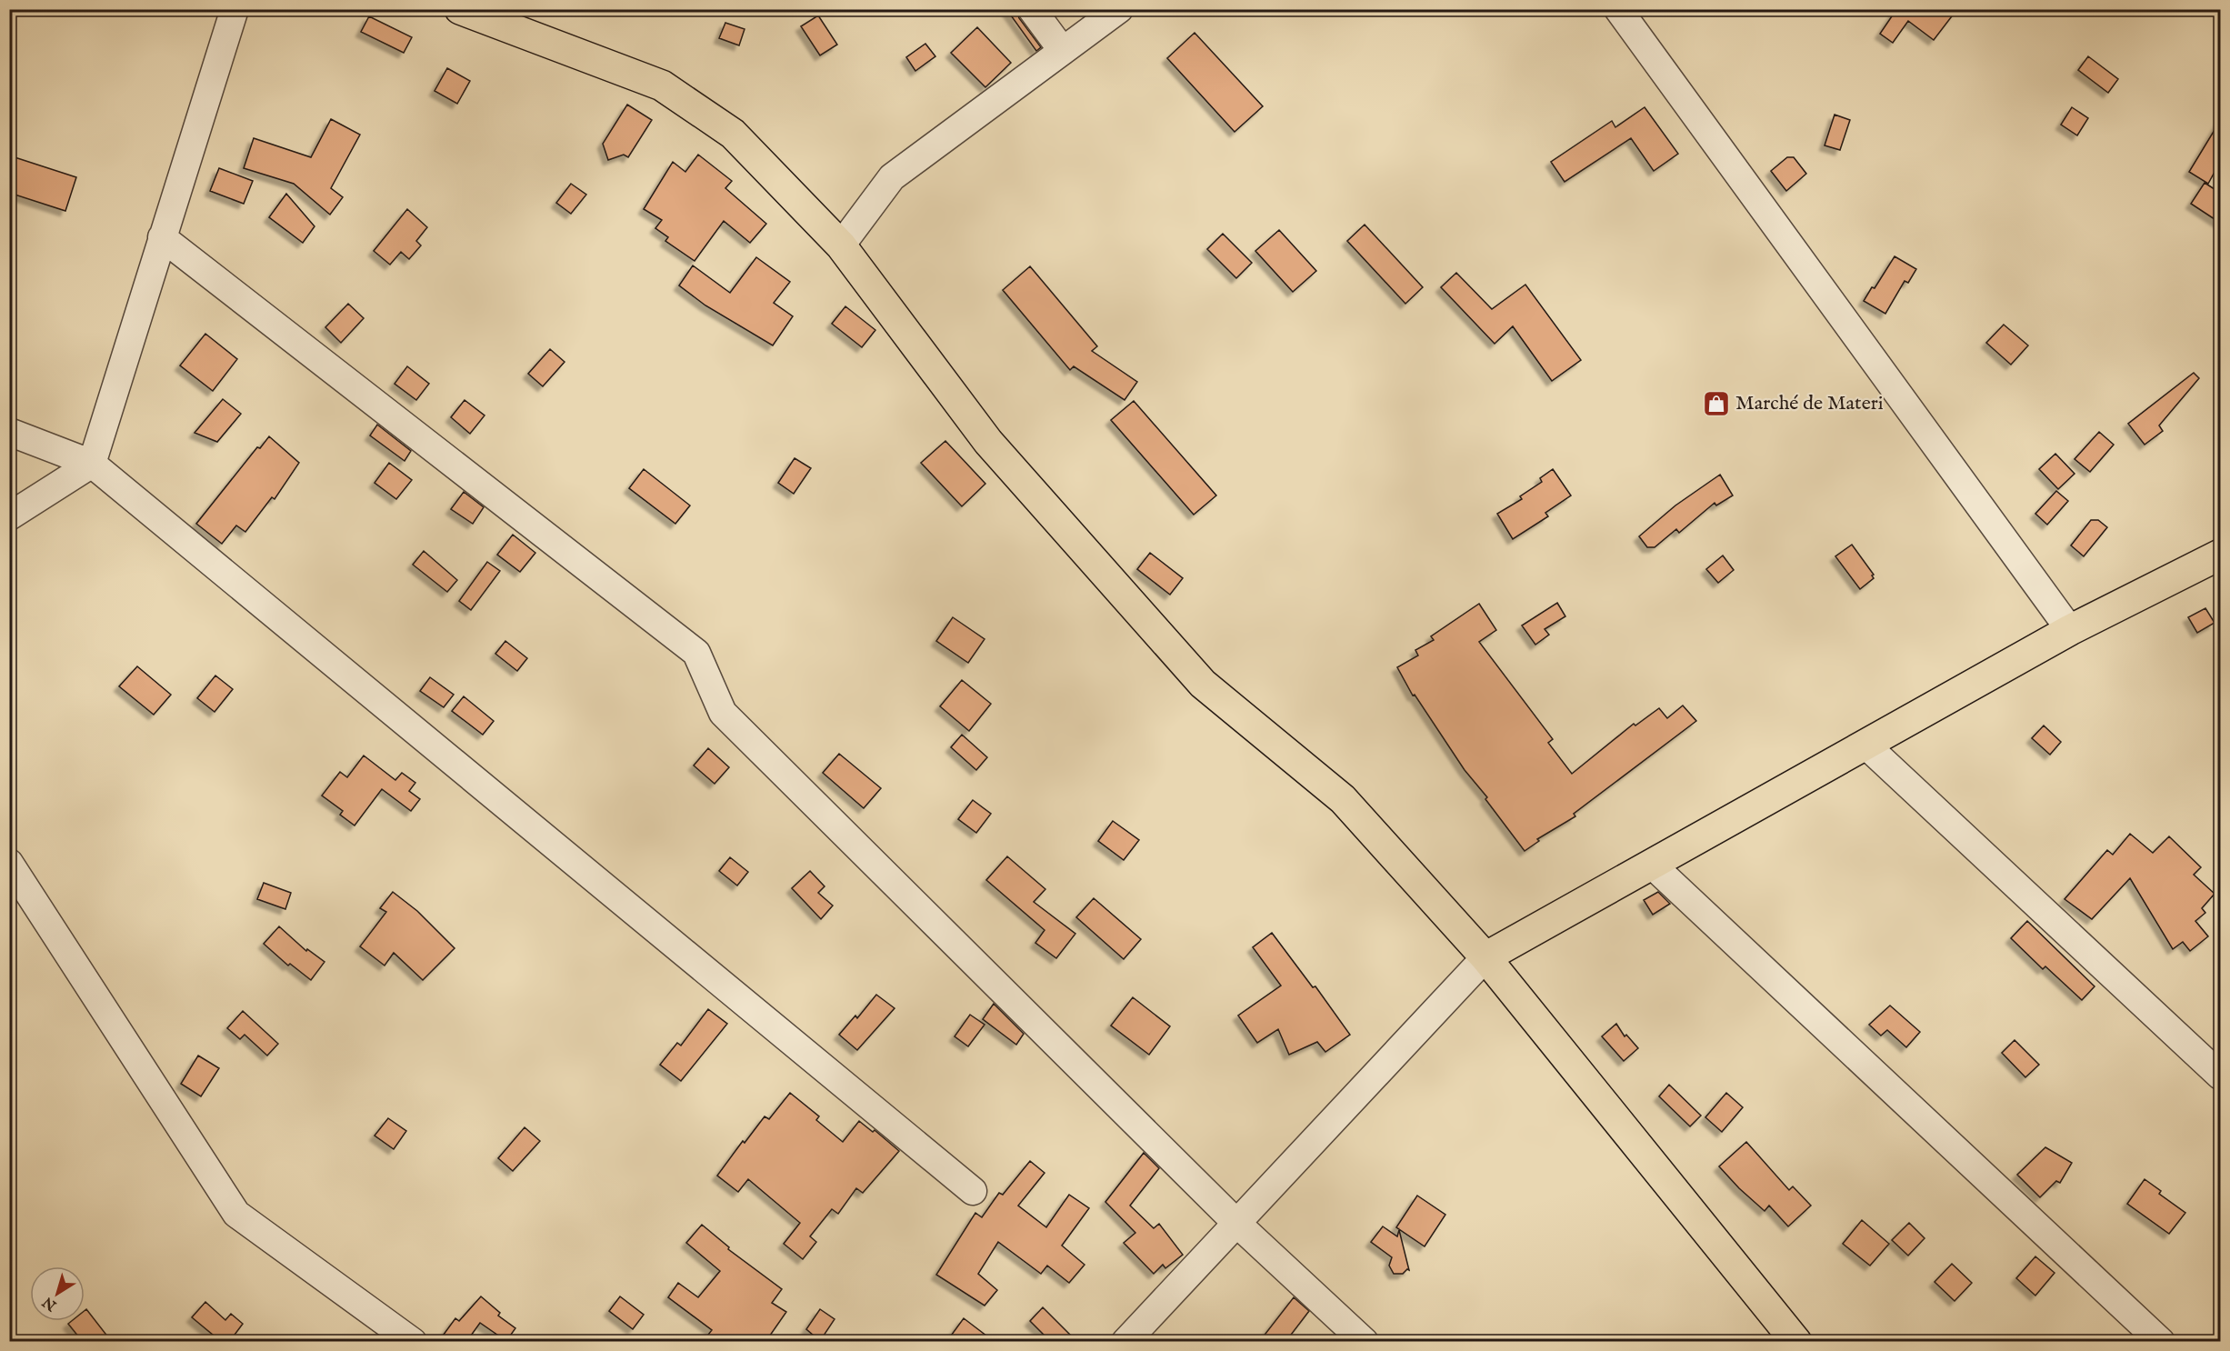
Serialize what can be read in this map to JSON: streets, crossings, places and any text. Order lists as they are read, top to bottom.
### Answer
{
  "places": {
    "shop": ["Marché de Materi"]
  },
  "north": "bottom left"
}
